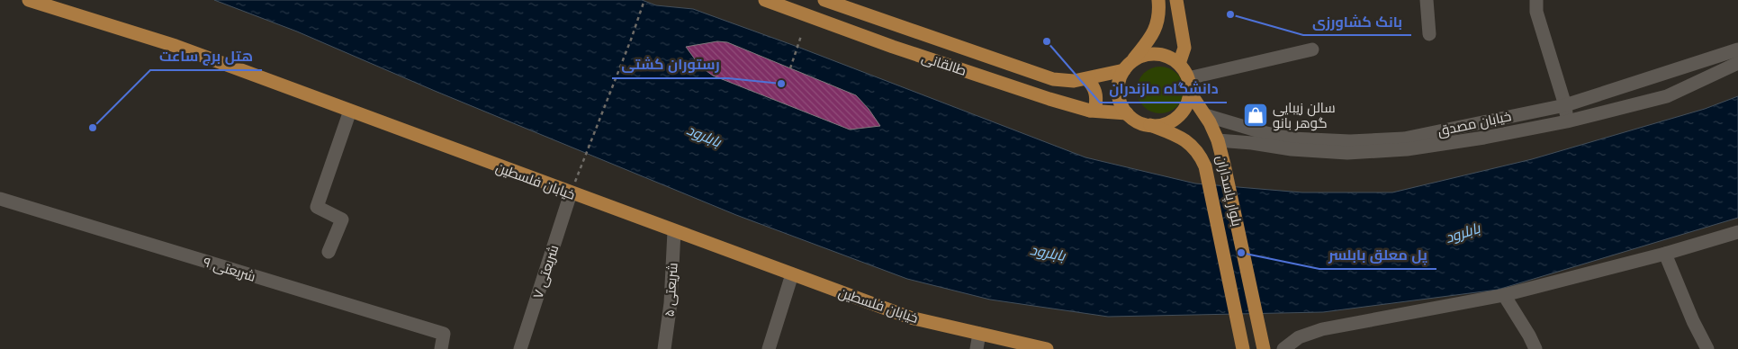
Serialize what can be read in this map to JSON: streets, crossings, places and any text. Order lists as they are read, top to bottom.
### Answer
{
  "streets": {
    "main road": ["طالقانی", "خیابان فلسطین", "بلوار پاسداران"],
    "street": [
      "خیابان مصدق",
      "شریعتی ۹",
      "شریعتی ۷",
      "شریعتی ۵"
    ]
  },
  "crossings": [
    ["طالقانی", "بلوار پاسداران"],
    ["خیابان مصدق", "بلوار پاسداران"],
    ["خیابان فلسطین", "شریعتی ۷"],
    ["خیابان فلسطین", "شریعتی ۵"]
  ],
  "water": ["بابلرود"],
  "places": {
    "other": [
      "بانک کشاورزی",
      "دانشگاه مازندران",
      "رستوران کشتی",
      "هتل برج ساعت",
      "پل معلق بابلسر"
    ],
    "shop": ["سالن زیبایی گوهر بانو"]
  }
}
